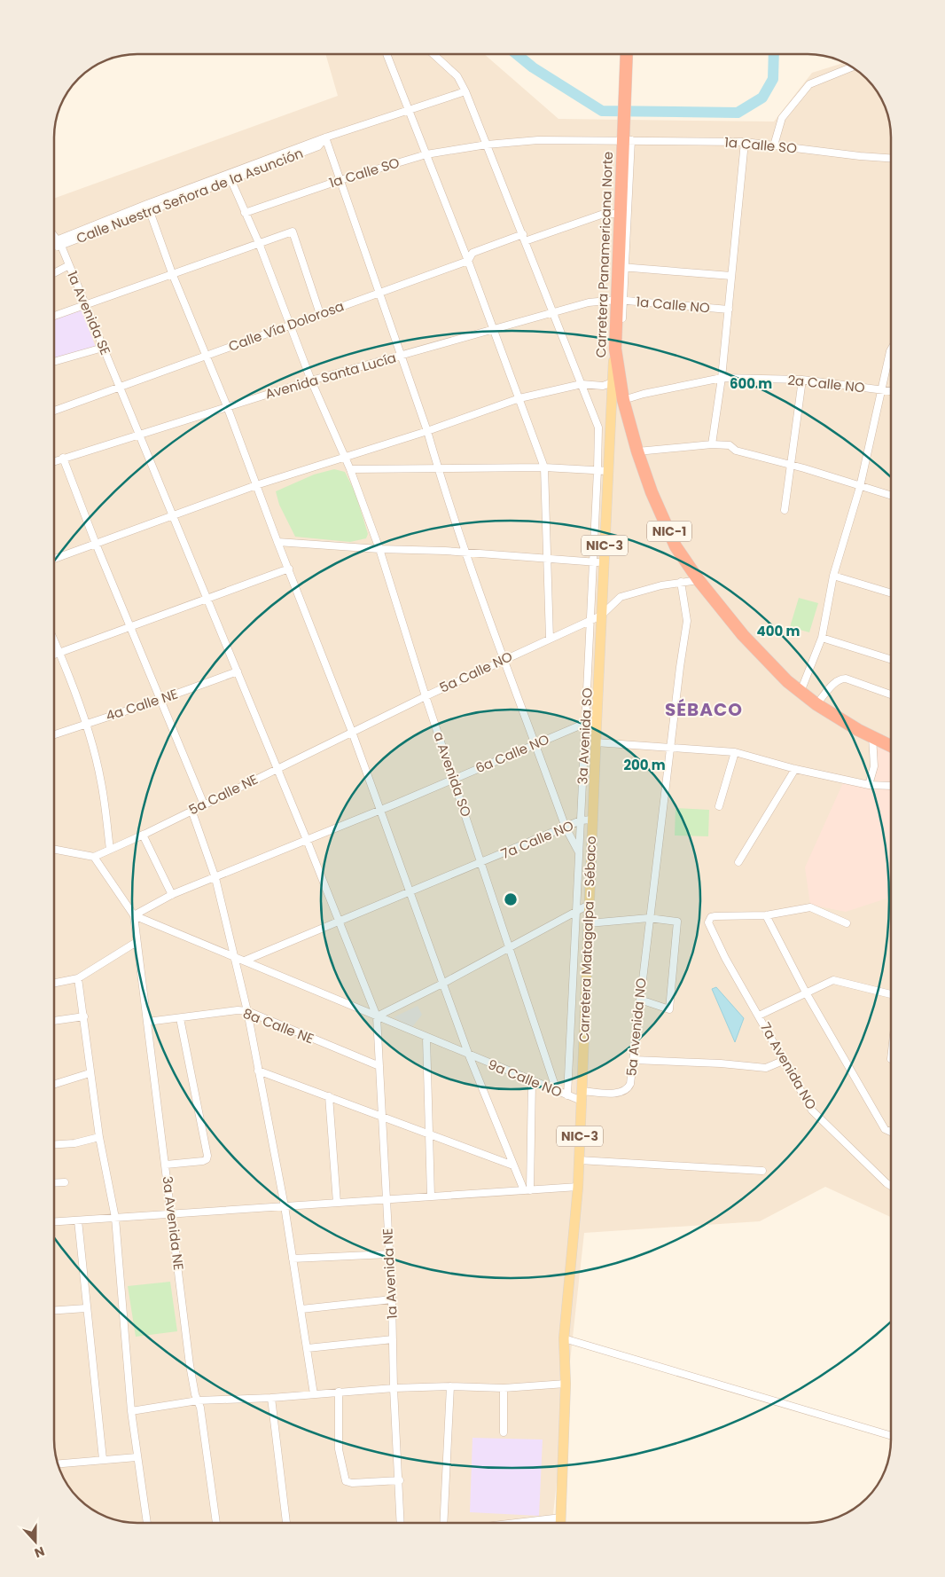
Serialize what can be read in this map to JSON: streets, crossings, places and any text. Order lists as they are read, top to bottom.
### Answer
{
  "streets": {
    "highway": ["Carretera Panamericana Norte", "NIC-1"],
    "main road": ["NIC-3", "Carretera Matagalpa - Sébaco"],
    "street": [
      "1a Calle SO",
      "Calle Nuestra Señora de la Asunción",
      "1a Calle NO",
      "1a Avenida SE",
      "Calle Vía Dolorosa",
      "Avenida Santa Lucía",
      "2a Calle NO",
      "5a Calle NO",
      "4a Calle NE",
      "3a Avenida SO",
      "6a Calle NO",
      "a Avenida SO",
      "5a Calle NE",
      "7a Calle NO",
      "8a Calle NE",
      "5a Avenida NO",
      "7a Avenida NO",
      "9a Calle NO",
      "3a Avenida NE",
      "1a Avenida NE"
    ]
  },
  "crossings": [
    ["1a Calle SO", "Carretera Panamericana Norte"],
    ["1a Calle SO", "3a Avenida SO"],
    ["1a Calle SO", "a Avenida SO"],
    ["Calle Nuestra Señora de la Asunción", "1a Avenida SE"],
    ["Calle Nuestra Señora de la Asunción", "3a Avenida SO"],
    ["Calle Nuestra Señora de la Asunción", "a Avenida SO"],
    ["Carretera Panamericana Norte", "1a Calle NO"],
    ["Carretera Panamericana Norte", "Calle Vía Dolorosa"],
    ["Carretera Panamericana Norte", "Avenida Santa Lucía"],
    ["Carretera Panamericana Norte", "2a Calle NO"],
    ["Carretera Panamericana Norte", "5a Calle NO"],
    ["Carretera Panamericana Norte", "Carretera Matagalpa - Sébaco"],
    ["1a Calle NO", "Avenida Santa Lucía"],
    ["1a Avenida SE", "Calle Vía Dolorosa"],
    ["Calle Vía Dolorosa", "3a Avenida SO"],
    ["Calle Vía Dolorosa", "a Avenida SO"],
    ["Avenida Santa Lucía", "3a Avenida SO"],
    ["Avenida Santa Lucía", "a Avenida SO"],
    ["Avenida Santa Lucía", "1a Avenida NE"],
    ["5a Calle NO", "3a Avenida SO"],
    ["5a Calle NO", "a Avenida SO"],
    ["5a Calle NO", "5a Calle NE"],
    ["5a Calle NO", "Carretera Matagalpa - Sébaco"],
    ["5a Calle NO", "5a Avenida NO"],
    ["4a Calle NE", "1a Avenida NE"],
    ["3a Avenida SO", "6a Calle NO"],
    ["3a Avenida SO", "7a Calle NO"],
    ["3a Avenida SO", "Carretera Matagalpa - Sébaco"],
    ["3a Avenida SO", "9a Calle NO"],
    ["6a Calle NO", "a Avenida SO"],
    ["6a Calle NO", "Carretera Matagalpa - Sébaco"],
    ["6a Calle NO", "9a Calle NO"],
    ["6a Calle NO", "3a Avenida NE"],
    ["6a Calle NO", "1a Avenida NE"],
    ["a Avenida SO", "7a Calle NO"],
    ["a Avenida SO", "9a Calle NO"],
    ["5a Calle NE", "1a Avenida NE"],
    ["7a Calle NO", "Carretera Matagalpa - Sébaco"],
    ["7a Calle NO", "9a Calle NO"],
    ["7a Calle NO", "1a Avenida NE"],
    ["Carretera Matagalpa - Sébaco", "5a Avenida NO"],
    ["Carretera Matagalpa - Sébaco", "9a Calle NO"],
    ["8a Calle NE", "3a Avenida NE"],
    ["8a Calle NE", "1a Avenida NE"],
    ["5a Avenida NO", "9a Calle NO"],
    ["9a Calle NO", "3a Avenida NE"],
    ["9a Calle NO", "1a Avenida NE"]
  ],
  "districts": ["SÉBACO"],
  "north": "bottom",
  "rings": ["600 m", "400 m", "200 m"]
}
